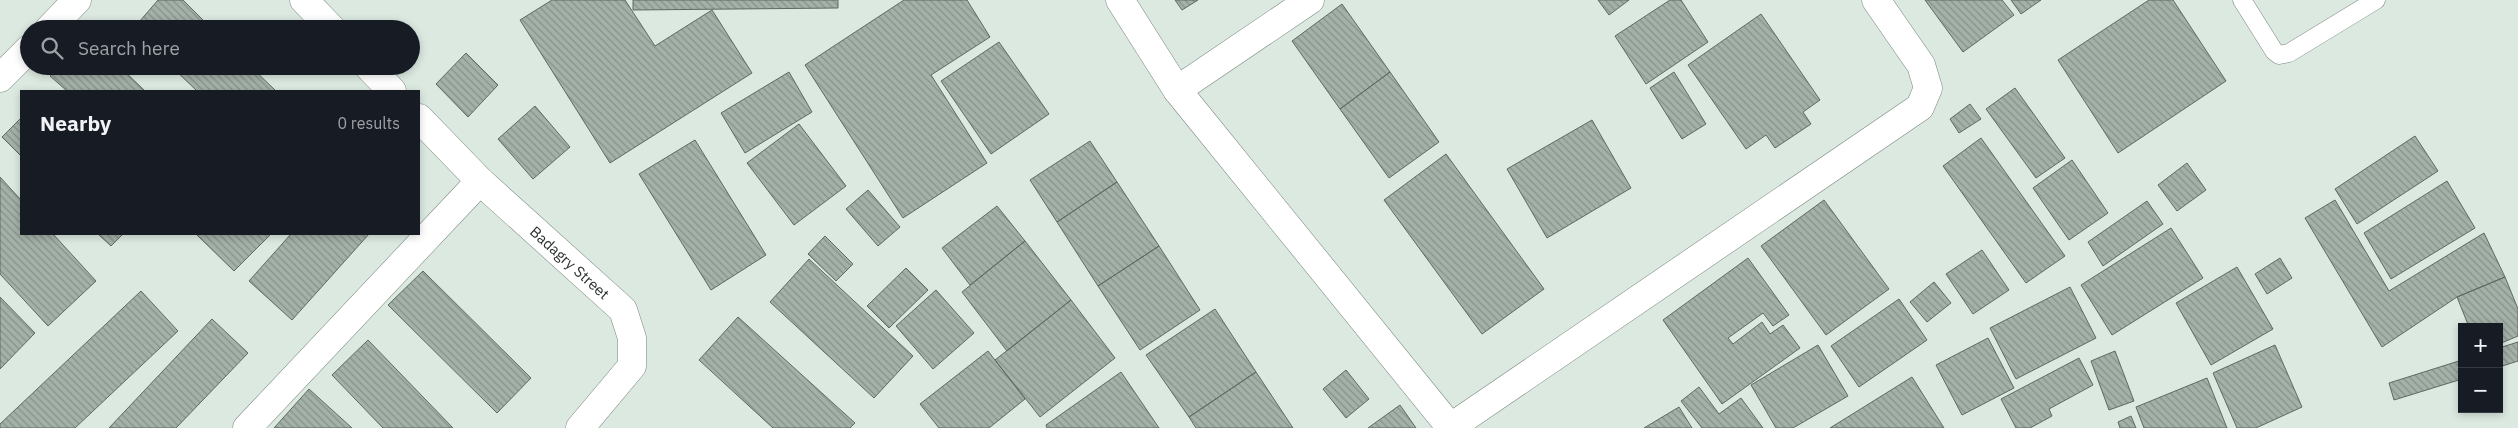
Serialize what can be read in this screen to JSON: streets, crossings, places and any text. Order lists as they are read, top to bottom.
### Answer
{
  "streets": {
    "street": ["Badagry Street"]
  },
  "page": {
    "search": "Search here",
    "heading": ["Nearby", "0 results"],
    "map_buttons": ["+", "−"]
  }
}
